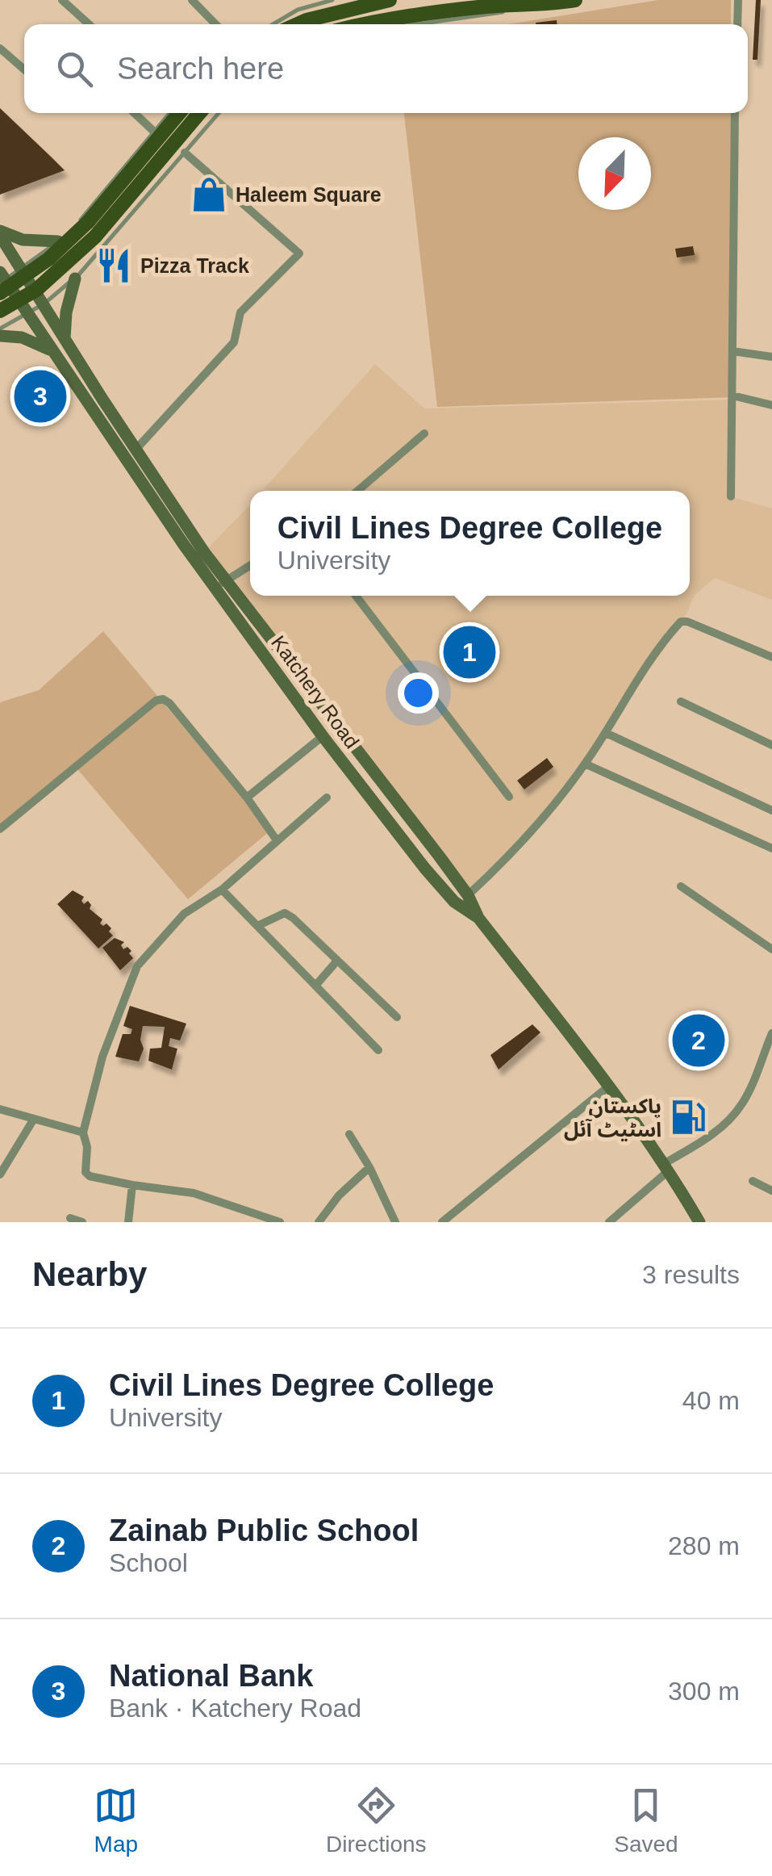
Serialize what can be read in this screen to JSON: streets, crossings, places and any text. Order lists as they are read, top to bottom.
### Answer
{
  "streets": {
    "main road": ["Katchery Road"]
  },
  "places": {
    "shop": ["Haleem Square"],
    "restaurant": ["Pizza Track"],
    "fuel station": ["پاکستان اسٹیٹ آئل"]
  },
  "north": "bottom left",
  "page": {
    "search": "Search here",
    "pins": ["3", "1", "2"],
    "popup": ["Civil Lines Degree College", "University"],
    "heading": ["Nearby", "3 results"],
    "list": [
      {
        "mark": "1",
        "name": "Civil Lines Degree College",
        "note": "University",
        "value": "40 m"
      },
      {
        "mark": "2",
        "name": "Zainab Public School",
        "note": "School",
        "value": "280 m"
      },
      {
        "mark": "3",
        "name": "National Bank",
        "note": "Bank · Katchery Road",
        "value": "300 m"
      }
    ],
    "nav": ["Map", "Directions", "Saved"]
  }
}
